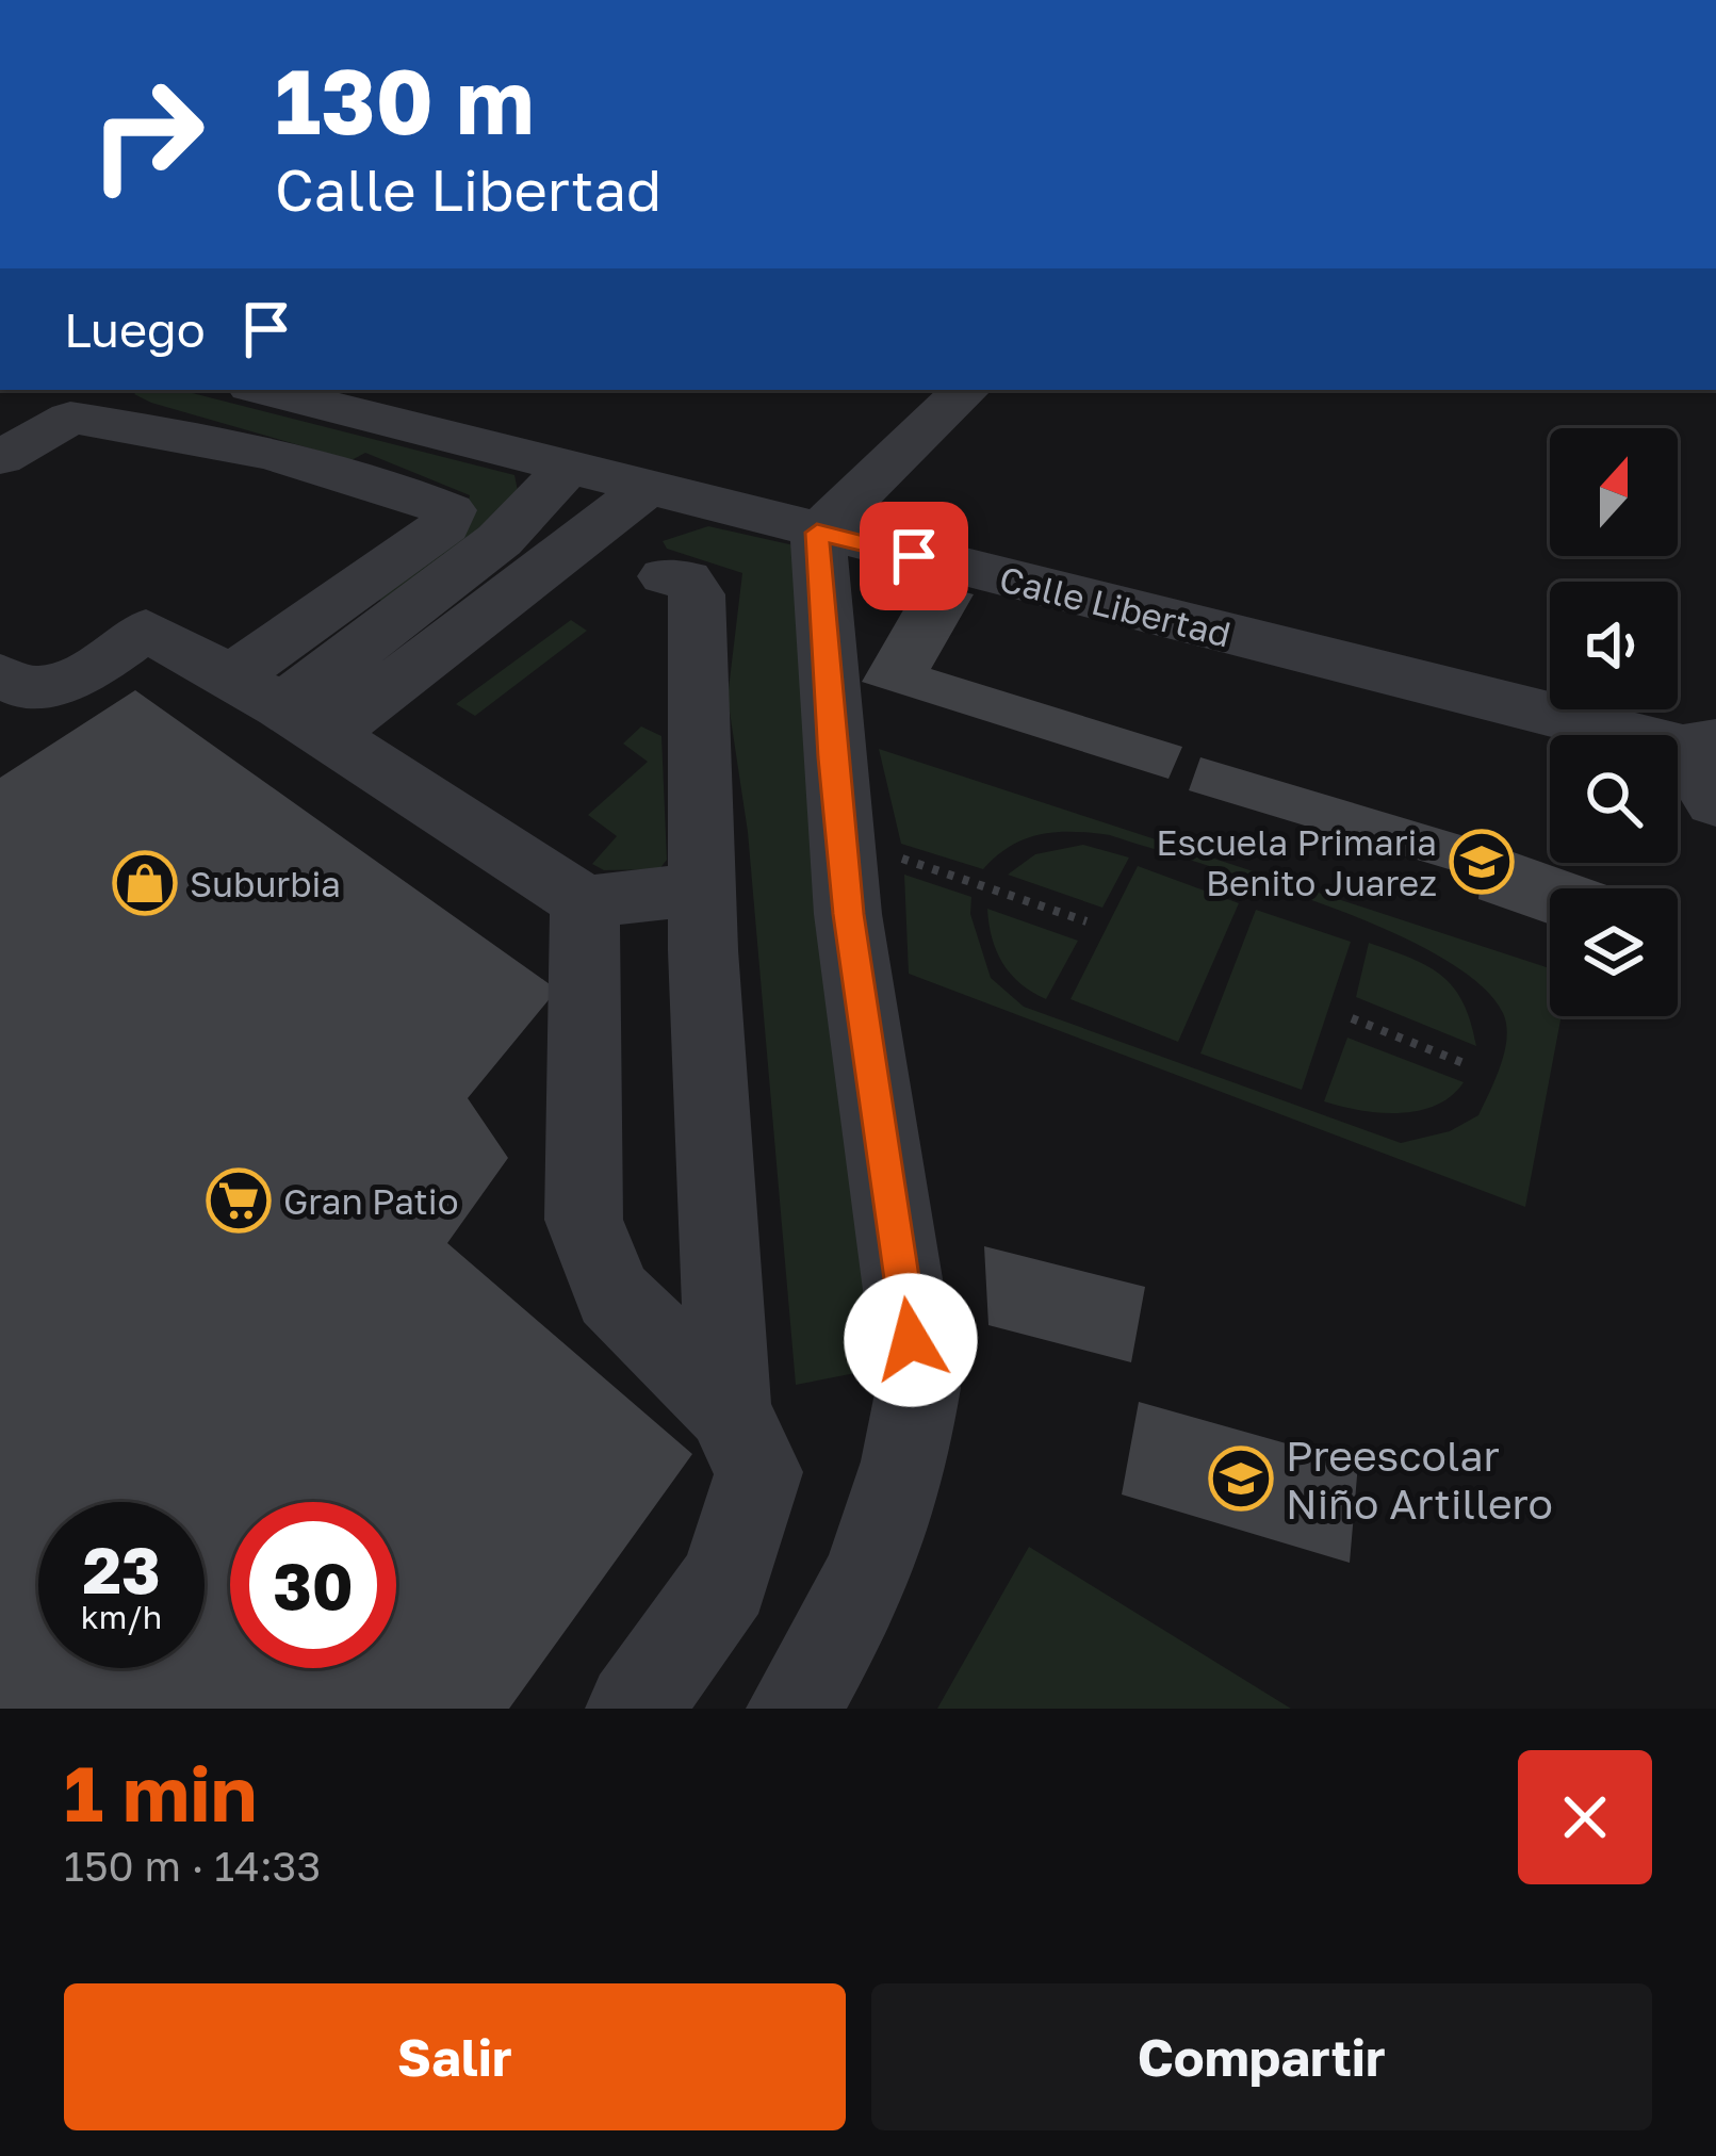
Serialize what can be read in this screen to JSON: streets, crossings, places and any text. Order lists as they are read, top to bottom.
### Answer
{
  "streets": {
    "street": ["Calle Libertad"]
  },
  "places": {
    "school or university": ["Escuela Primaria Benito Juarez", "Preescolar Niño Artillero"],
    "shop": ["Suburbia"],
    "supermarket": ["Gran Patio"]
  },
  "north": "top",
  "page": {
    "turn": ["130 m", "Calle Libertad"],
    "then": "Luego",
    "speed": "23 km/h",
    "limit": "30",
    "heading": ["1 min", "150 m · 14:33"],
    "buttons": ["Salir", "Compartir"]
  }
}
